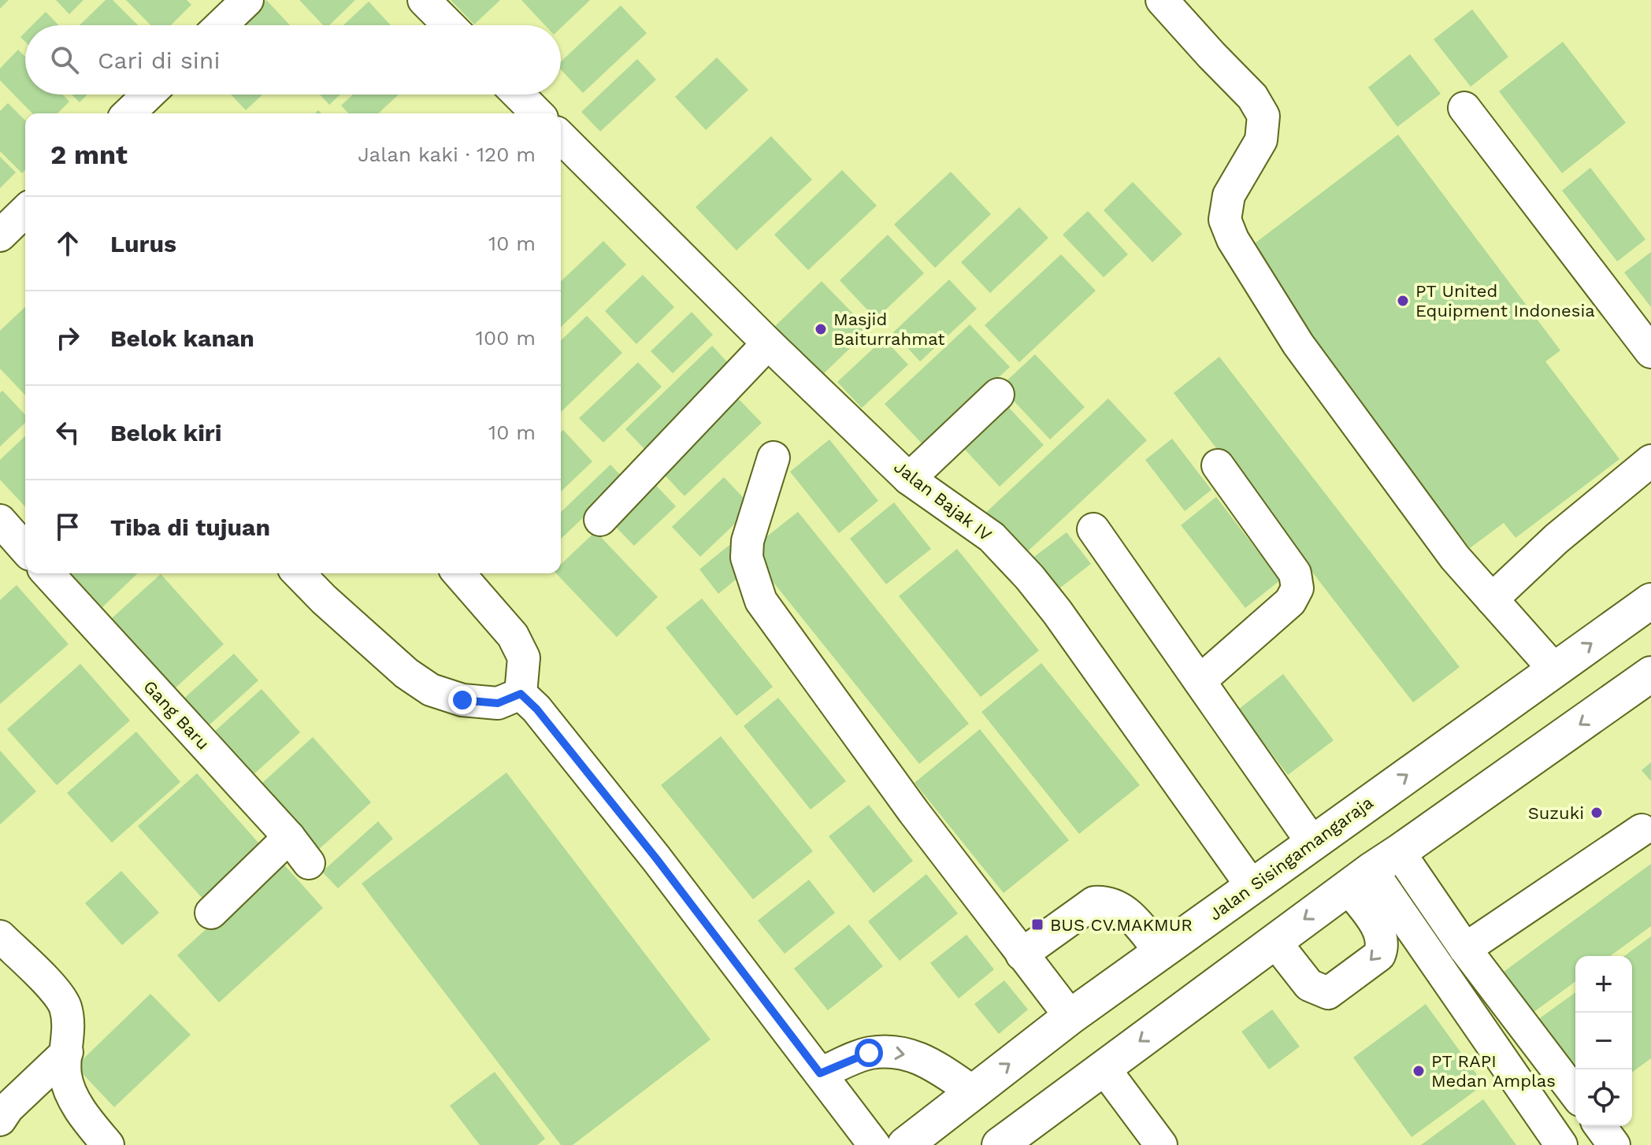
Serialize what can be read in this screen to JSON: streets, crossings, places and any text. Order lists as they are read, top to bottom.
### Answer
{
  "streets": {
    "highway": ["Jalan Sisingamangaraja"],
    "street": ["Jalan Bajak IV", "Gang Baru"]
  },
  "crossings": [
    ["Jalan Bajak IV", "Jalan Sisingamangaraja"]
  ],
  "places": {
    "other": [
      "PT United Equipment Indonesia",
      "Masjid Baiturrahmat",
      "Suzuki",
      "PT RAPI Medan Amplas"
    ],
    "transit": ["BUS CV.MAKMUR"]
  },
  "page": {
    "search": "Cari di sini",
    "heading": ["2 mnt", "Jalan kaki · 120 m"],
    "list": [
      ["Lurus", "10 m"],
      ["Belok kanan", "100 m"],
      ["Belok kiri", "10 m"],
      "Tiba di tujuan"
    ],
    "map_buttons": ["+", "−"]
  }
}
